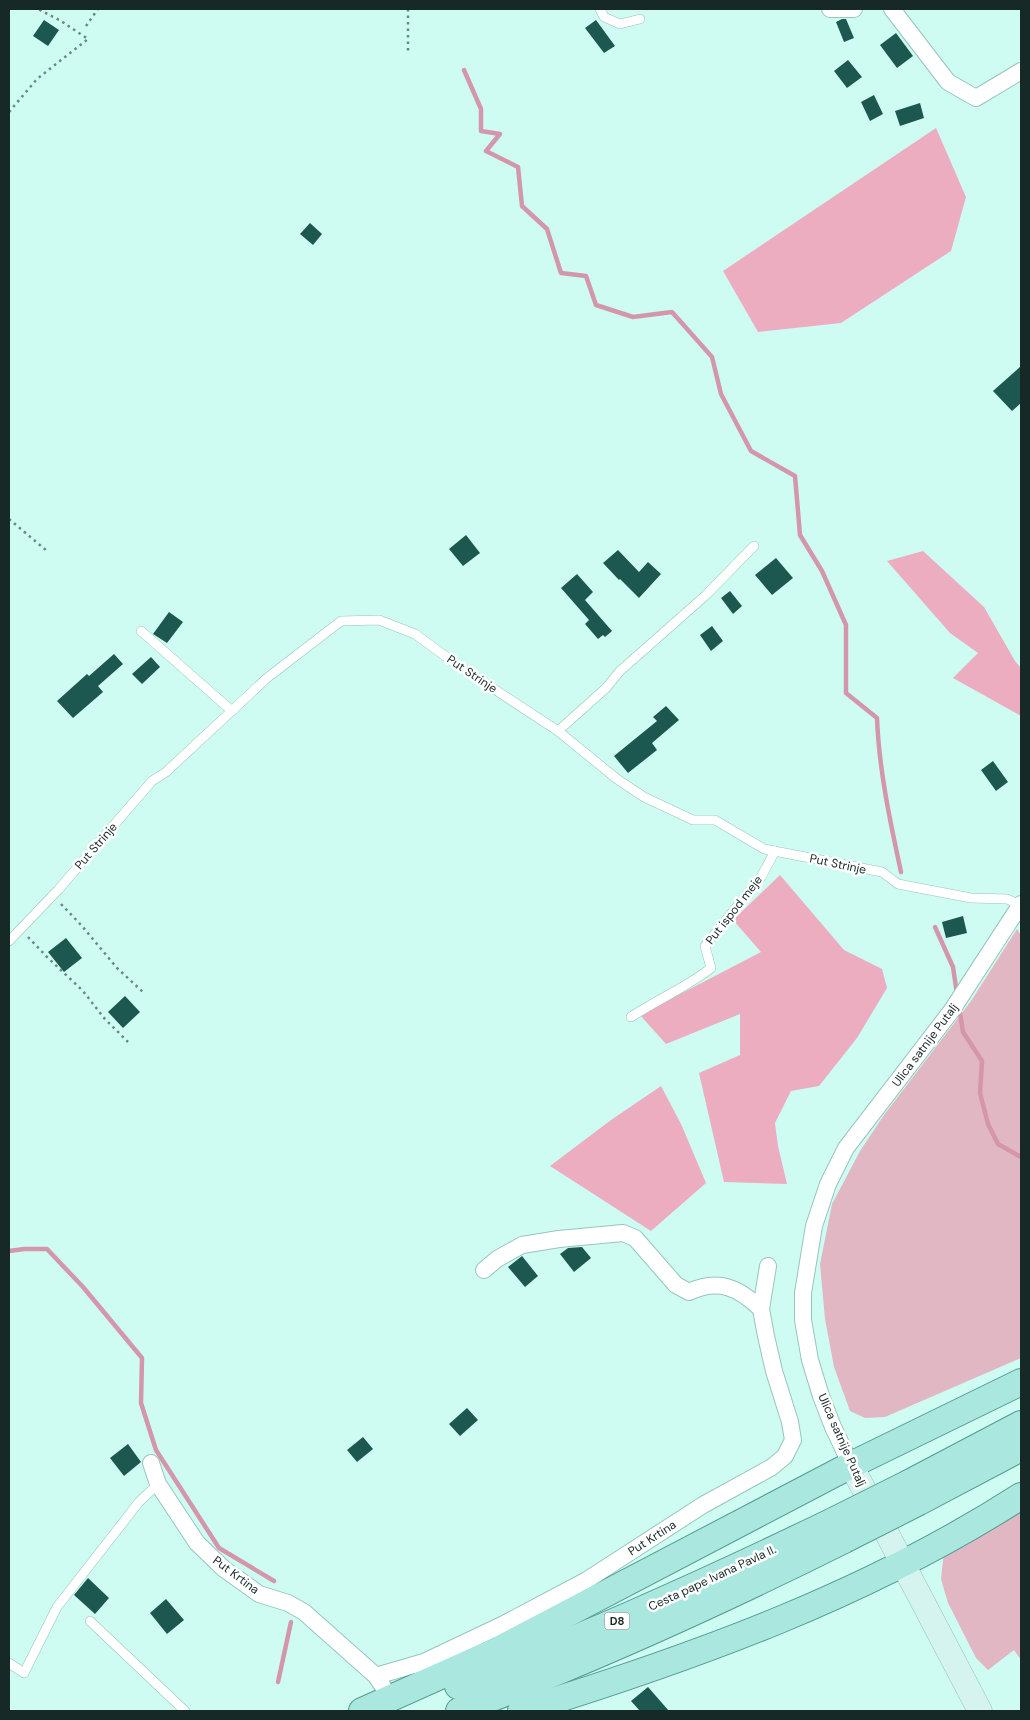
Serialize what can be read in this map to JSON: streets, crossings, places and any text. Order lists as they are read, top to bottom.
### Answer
{
  "streets": {
    "main road": ["Cesta pape Ivana Pavla II.", "D8"],
    "street": ["Ulica satnije Putalj", "Put Krtina"],
    "lane": ["Put Strinje", "Put ispod meje"]
  },
  "crossings": [
    ["Put Strinje", "Put ispod meje"],
    ["Put Strinje", "Ulica satnije Putalj"],
    ["Put Krtina", "Cesta pape Ivana Pavla II."]
  ]
}
